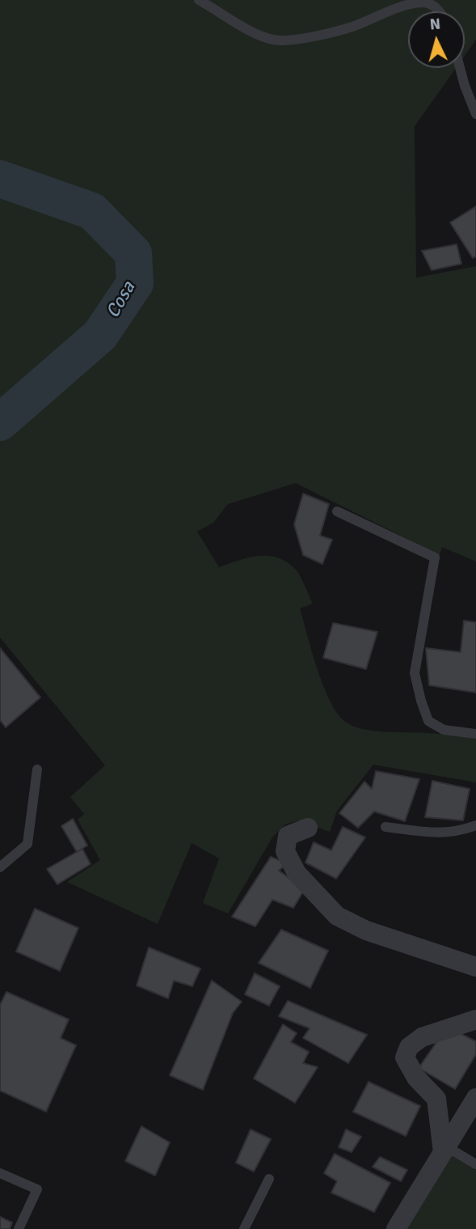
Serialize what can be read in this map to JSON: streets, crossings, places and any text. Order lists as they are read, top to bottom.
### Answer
{
  "water": ["Cosa"],
  "north": "top"
}
